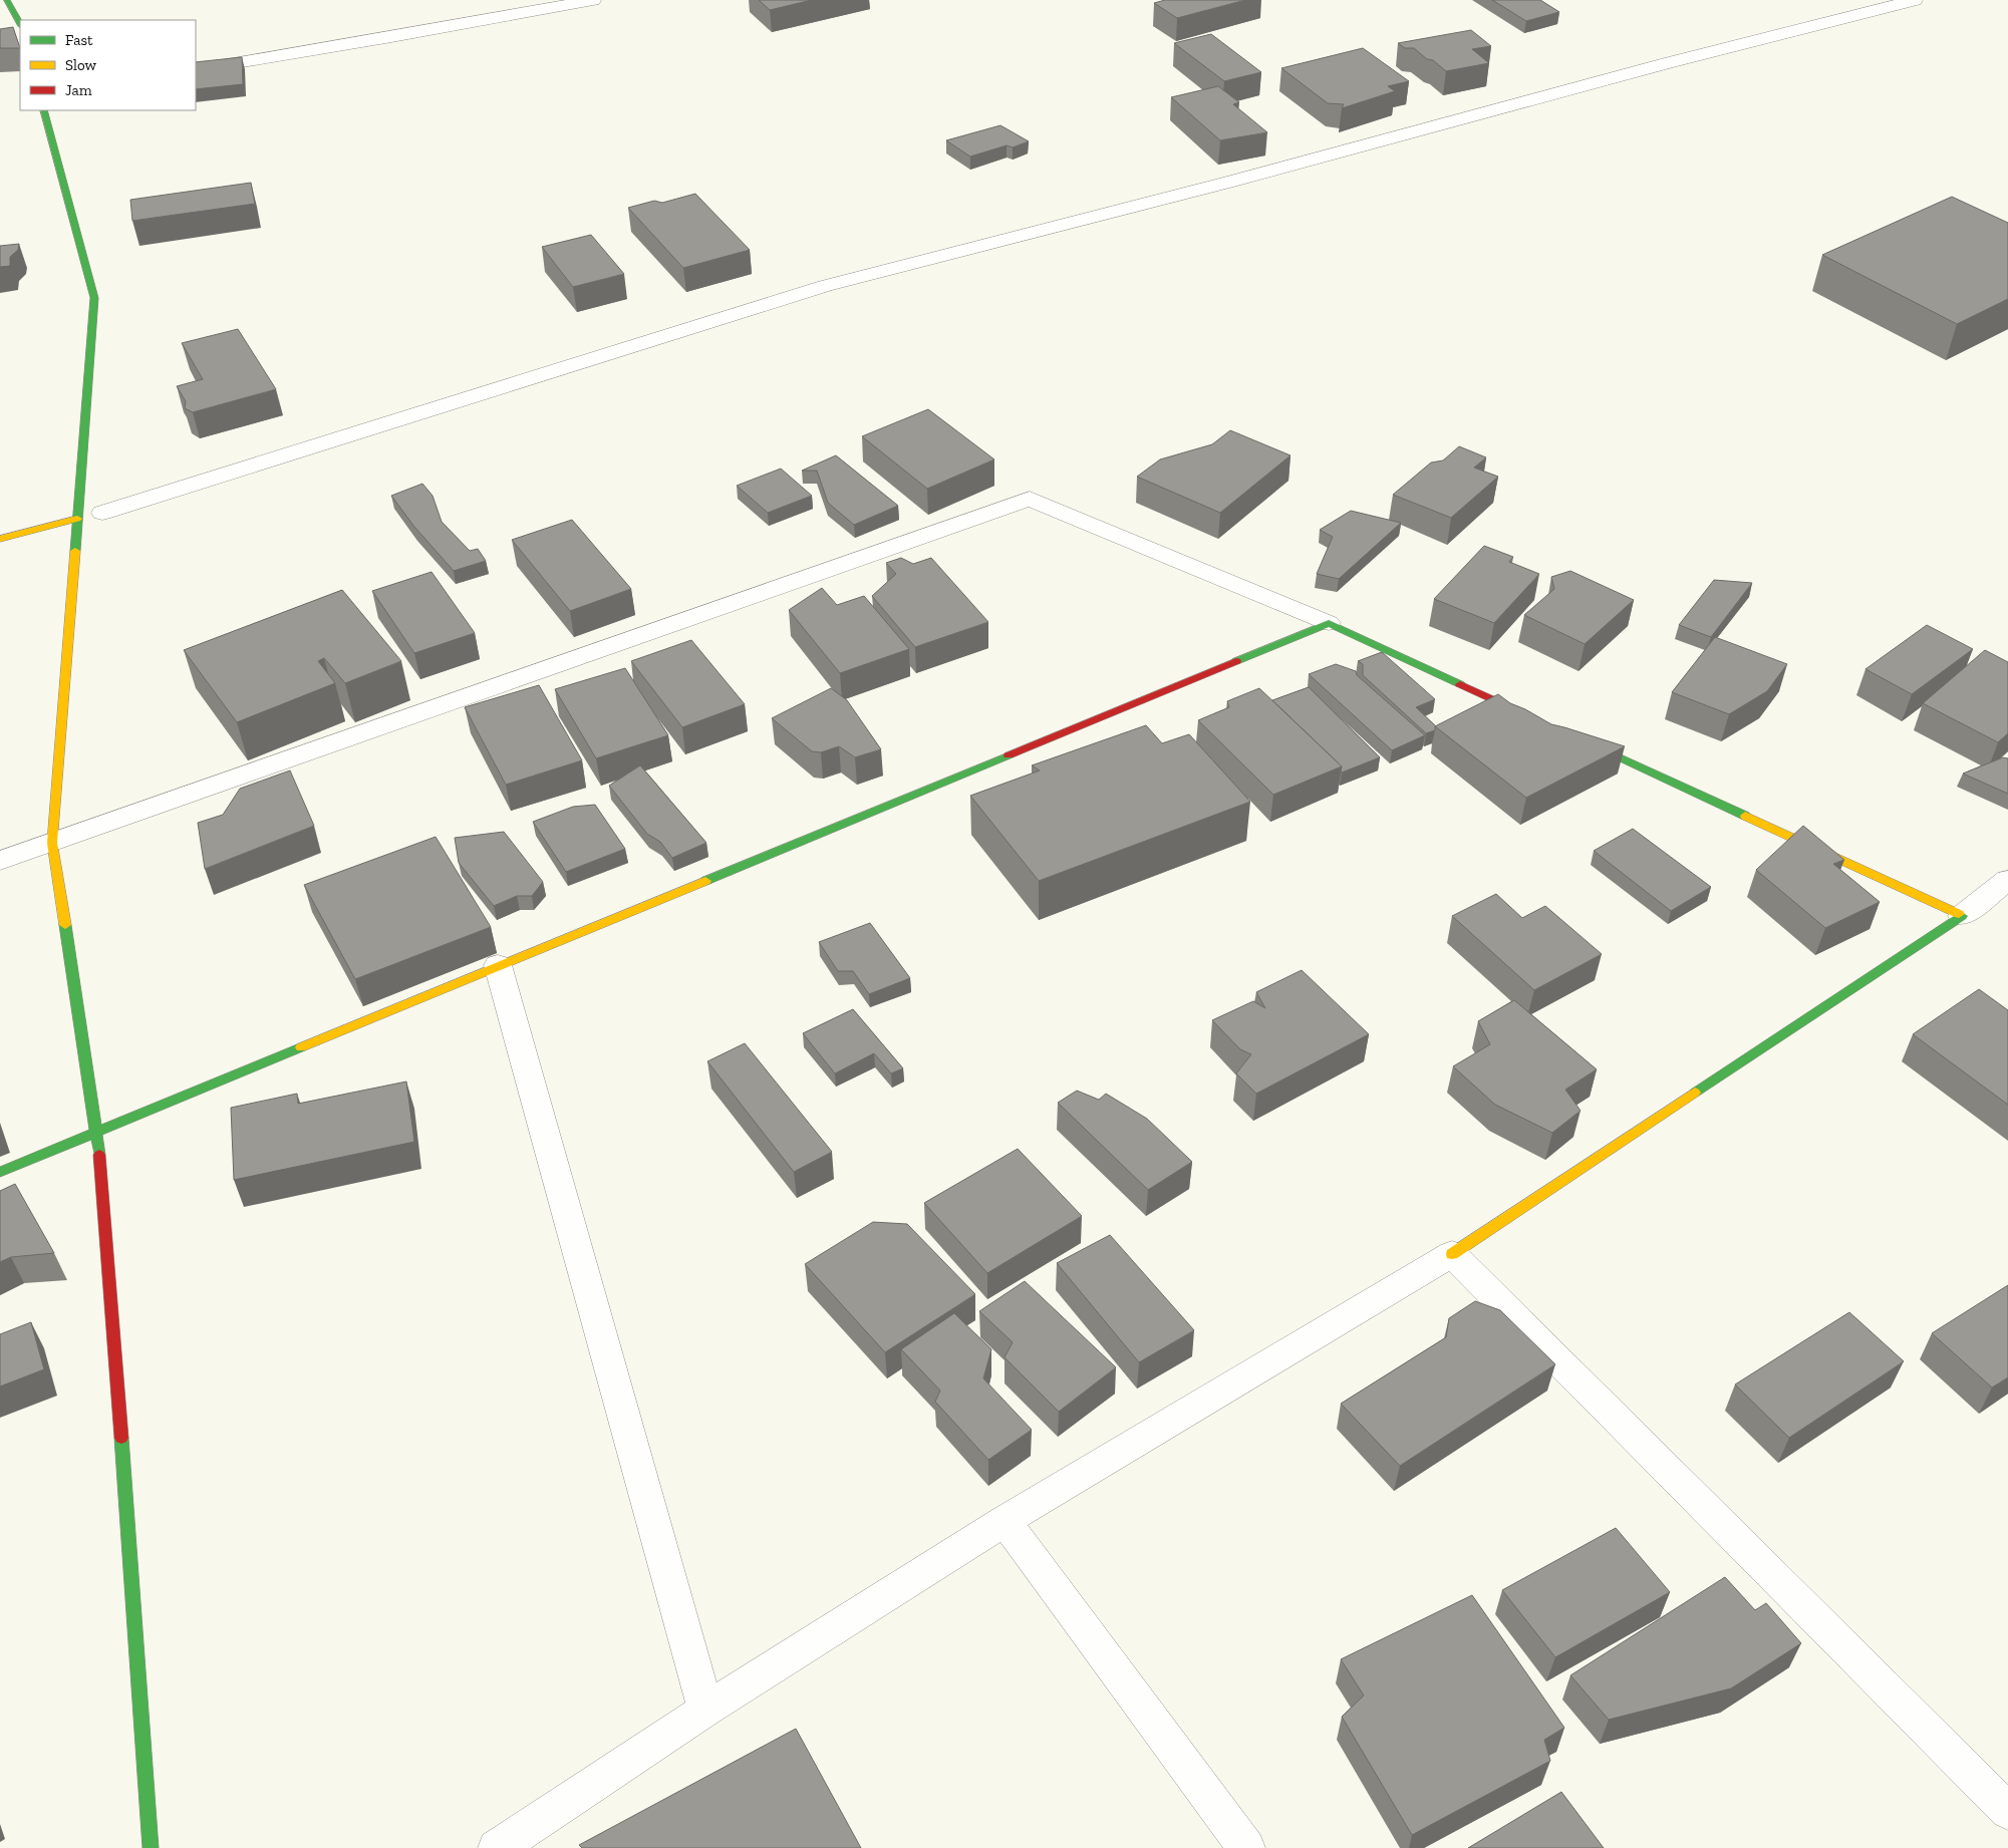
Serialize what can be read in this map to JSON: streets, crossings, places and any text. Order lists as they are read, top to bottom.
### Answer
{
  "legend": ["Fast", "Slow", "Jam"]
}
